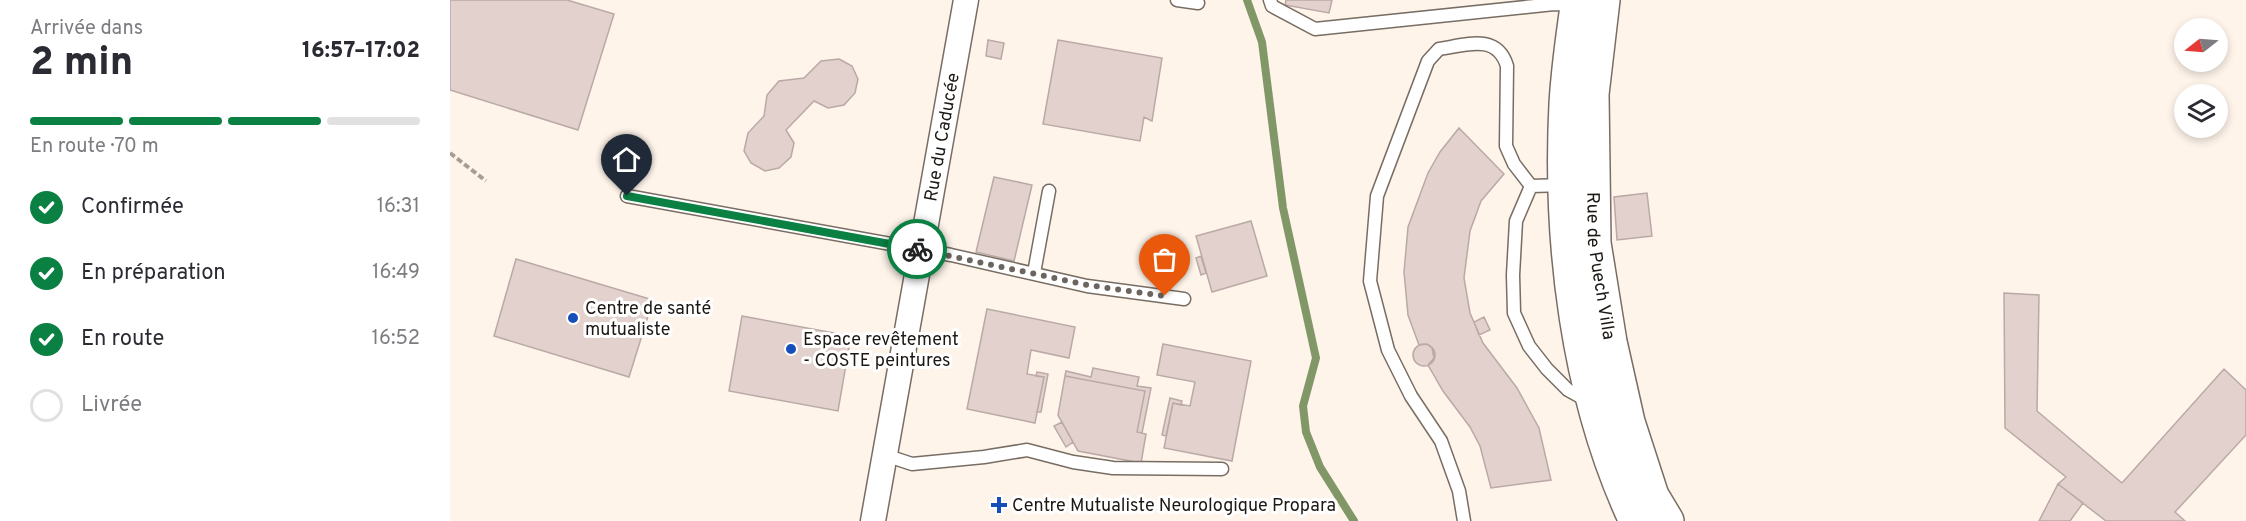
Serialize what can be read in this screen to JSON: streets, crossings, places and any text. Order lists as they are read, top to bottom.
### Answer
{
  "streets": {
    "main road": ["Rue de Puech Villa"],
    "street": ["Rue du Caducée"]
  },
  "places": {
    "other": ["Centre de santé mutualiste", "Espace revêtement - COSTE peintures"],
    "health": ["Centre Mutualiste Neurologique Propara"]
  },
  "north": "left",
  "page": {
    "heading": ["2 min", "Arrivée dans", "16:57–17:02"],
    "bar": "En route · 70 m",
    "list": [
      ["Confirmée", "16:31"],
      ["En préparation", "16:49"],
      ["En route", "16:52"],
      "Livrée"
    ]
  }
}
